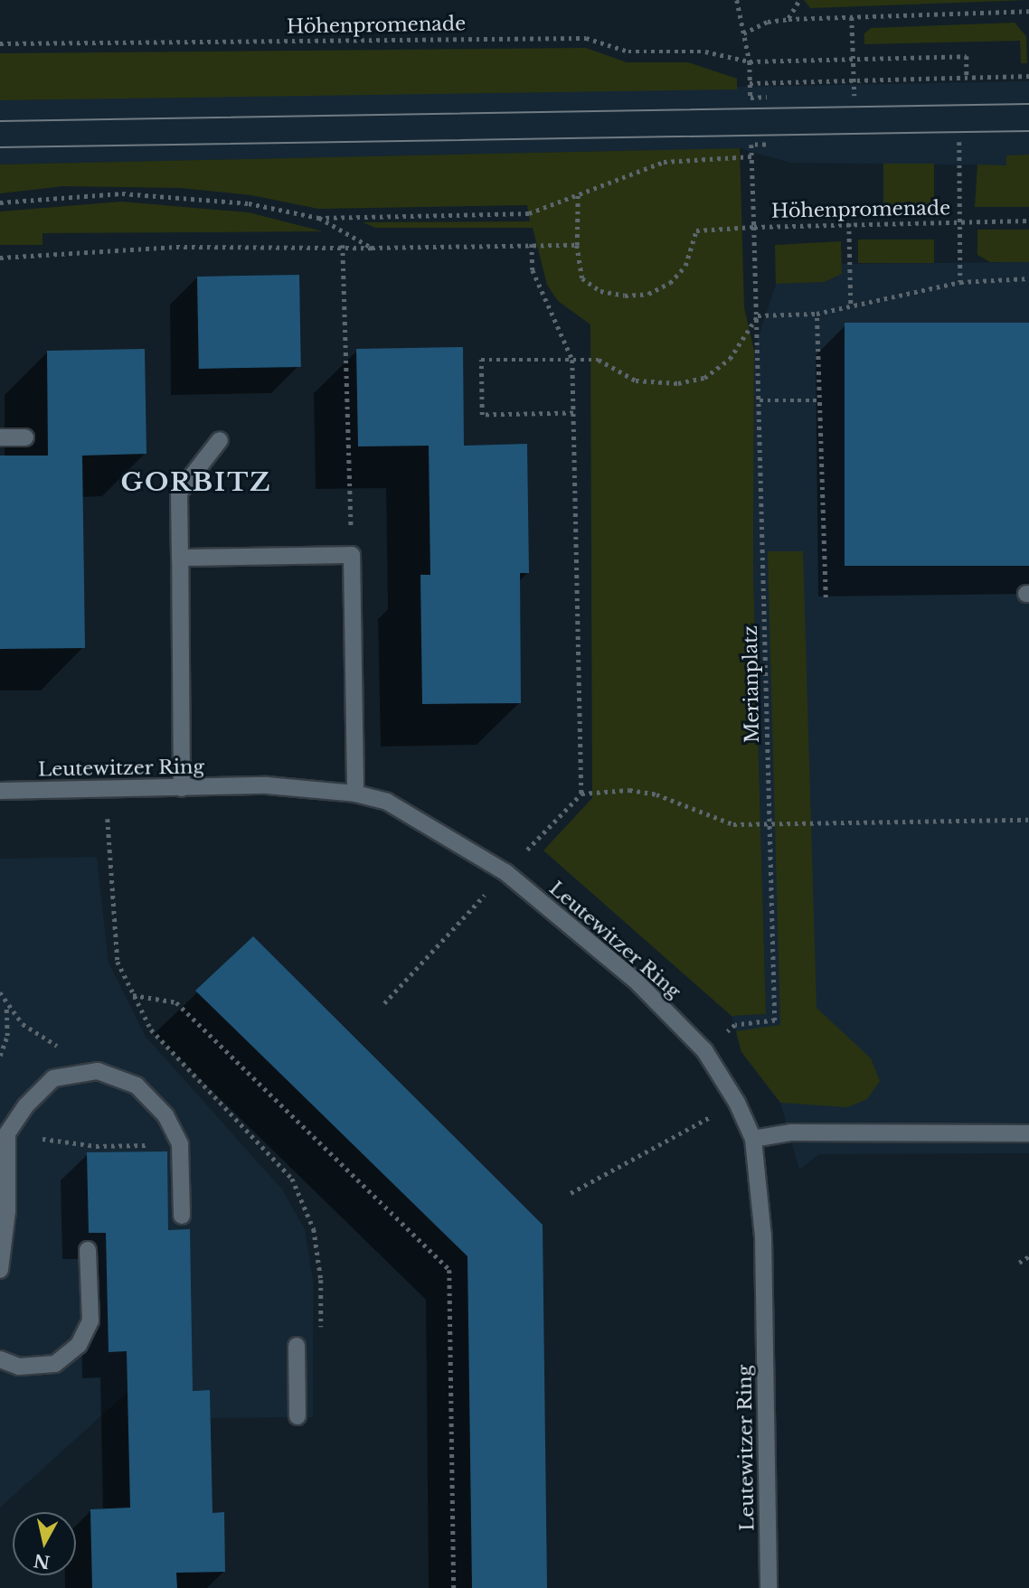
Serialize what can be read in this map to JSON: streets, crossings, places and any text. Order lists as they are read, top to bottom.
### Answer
{
  "streets": {
    "street": ["Leutewitzer Ring"],
    "path": ["Höhenpromenade", "Merianplatz"]
  },
  "crossings": [
    ["Höhenpromenade", "Merianplatz"]
  ],
  "districts": ["GORBITZ"],
  "north": "bottom"
}
